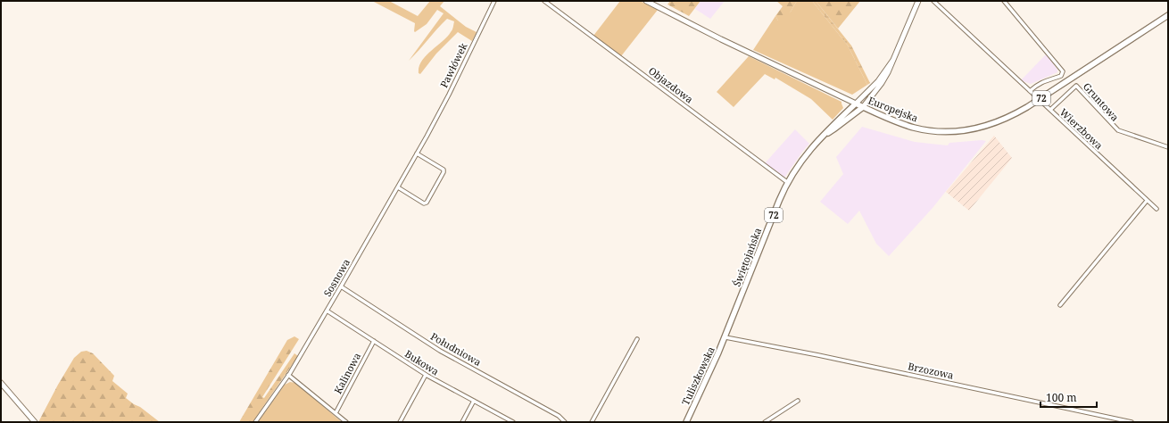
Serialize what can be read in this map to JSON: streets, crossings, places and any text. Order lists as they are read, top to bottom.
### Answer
{
  "streets": {
    "main road": [
      "72",
      "Europejska",
      "Świętojańska",
      "Tuliszkowska"
    ],
    "street": [
      "Pawłówek",
      "Objazdowa",
      "Gruntowa",
      "Wierzbowa",
      "Sosnowa",
      "Południowa",
      "Bukowa",
      "Brzozowa",
      "Kalinowa"
    ]
  },
  "crossings": [
    ["Pawłówek", "Sosnowa"],
    ["Objazdowa", "Świętojańska"],
    ["Gruntowa", "Wierzbowa"],
    ["Europejska", "Wierzbowa"],
    ["Europejska", "Świętojańska"],
    ["Świętojańska", "Brzozowa"],
    ["Świętojańska", "Tuliszkowska"],
    ["Sosnowa", "Południowa"],
    ["Sosnowa", "Bukowa"],
    ["Bukowa", "Kalinowa"],
    ["Brzozowa", "Tuliszkowska"]
  ],
  "scale_bar": "100 m"
}
